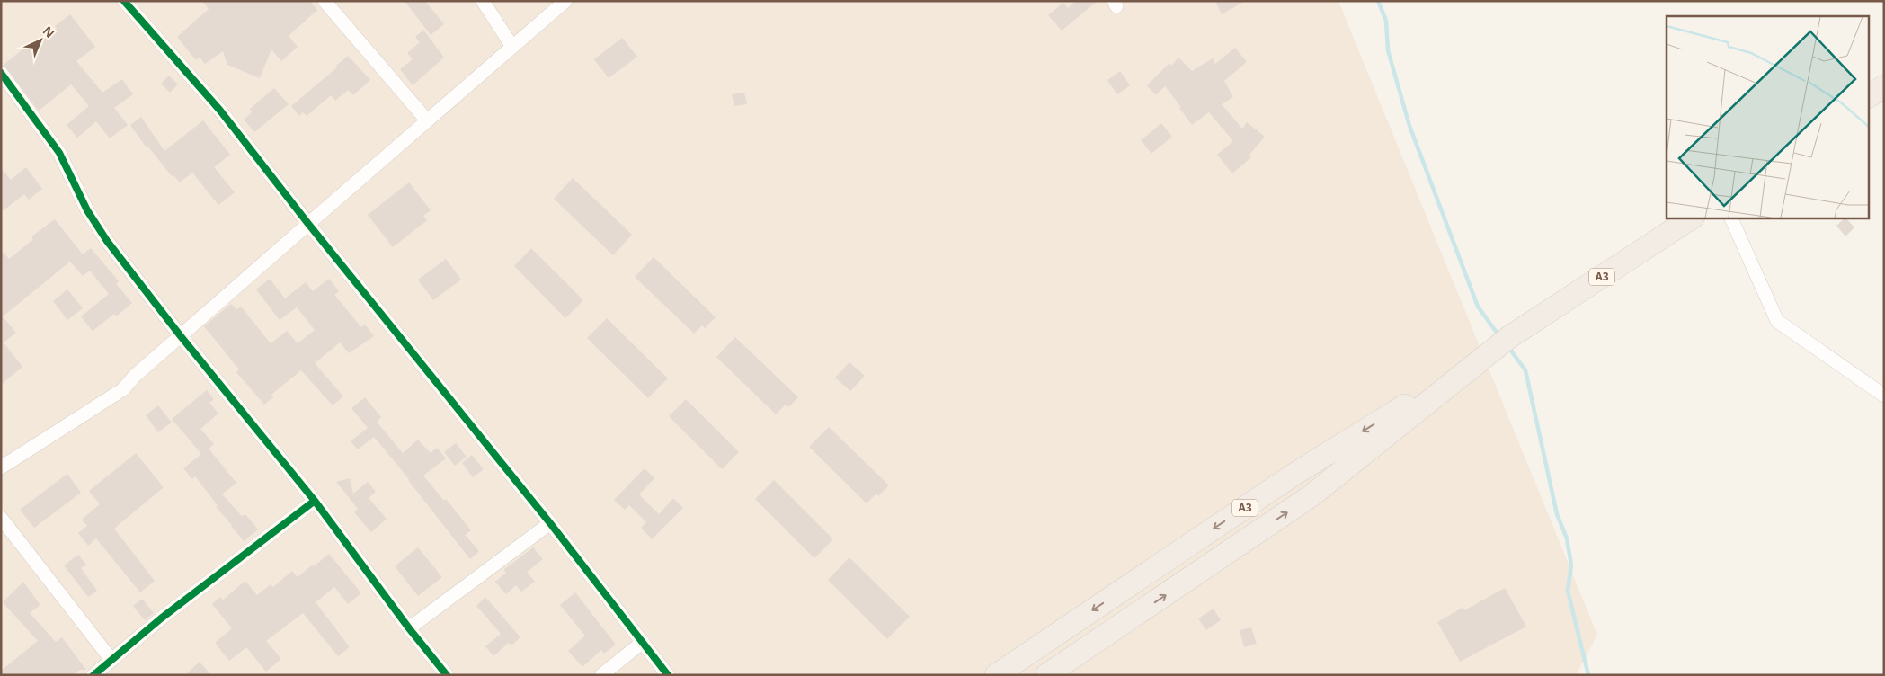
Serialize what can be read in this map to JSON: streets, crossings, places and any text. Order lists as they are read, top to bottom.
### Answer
{
  "streets": {
    "highway": ["A3"]
  },
  "north": "top right"
}
